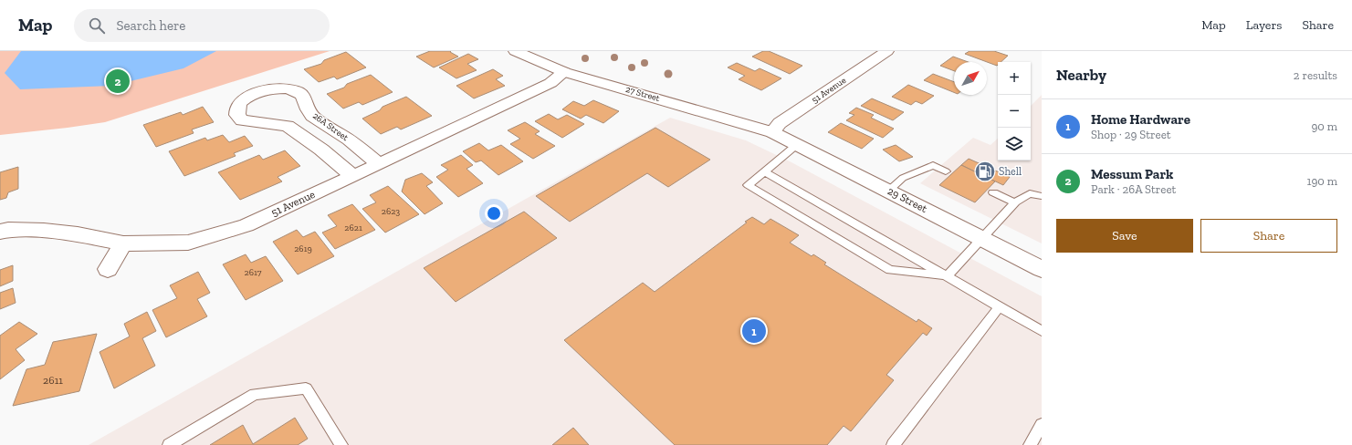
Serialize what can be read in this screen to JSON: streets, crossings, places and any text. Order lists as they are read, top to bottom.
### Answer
{
  "streets": {
    "street": [
      "51 Avenue",
      "27 Street",
      "26A Street",
      "29 Street"
    ]
  },
  "crossings": [
    ["51 Avenue", "27 Street"],
    ["51 Avenue", "26A Street"],
    ["51 Avenue", "29 Street"],
    ["27 Street", "29 Street"]
  ],
  "places": {
    "fuel station": ["Shell"]
  },
  "house_numbers": [
    "2623",
    "2621",
    "2619",
    "2617",
    "2611"
  ],
  "north": "top right",
  "page": {
    "header": "Map",
    "search": "Search here",
    "nav": ["Map", "Layers", "Share"],
    "heading": ["Nearby", "2 results"],
    "map_buttons": ["+", "−"],
    "pins": ["2", "1"],
    "list": [
      {
        "mark": "1",
        "name": "Home Hardware",
        "note": "Shop · 29 Street",
        "value": "90 m"
      },
      {
        "mark": "2",
        "name": "Messum Park",
        "note": "Park · 26A Street",
        "value": "190 m"
      }
    ],
    "buttons": ["Save", "Share"]
  }
}
